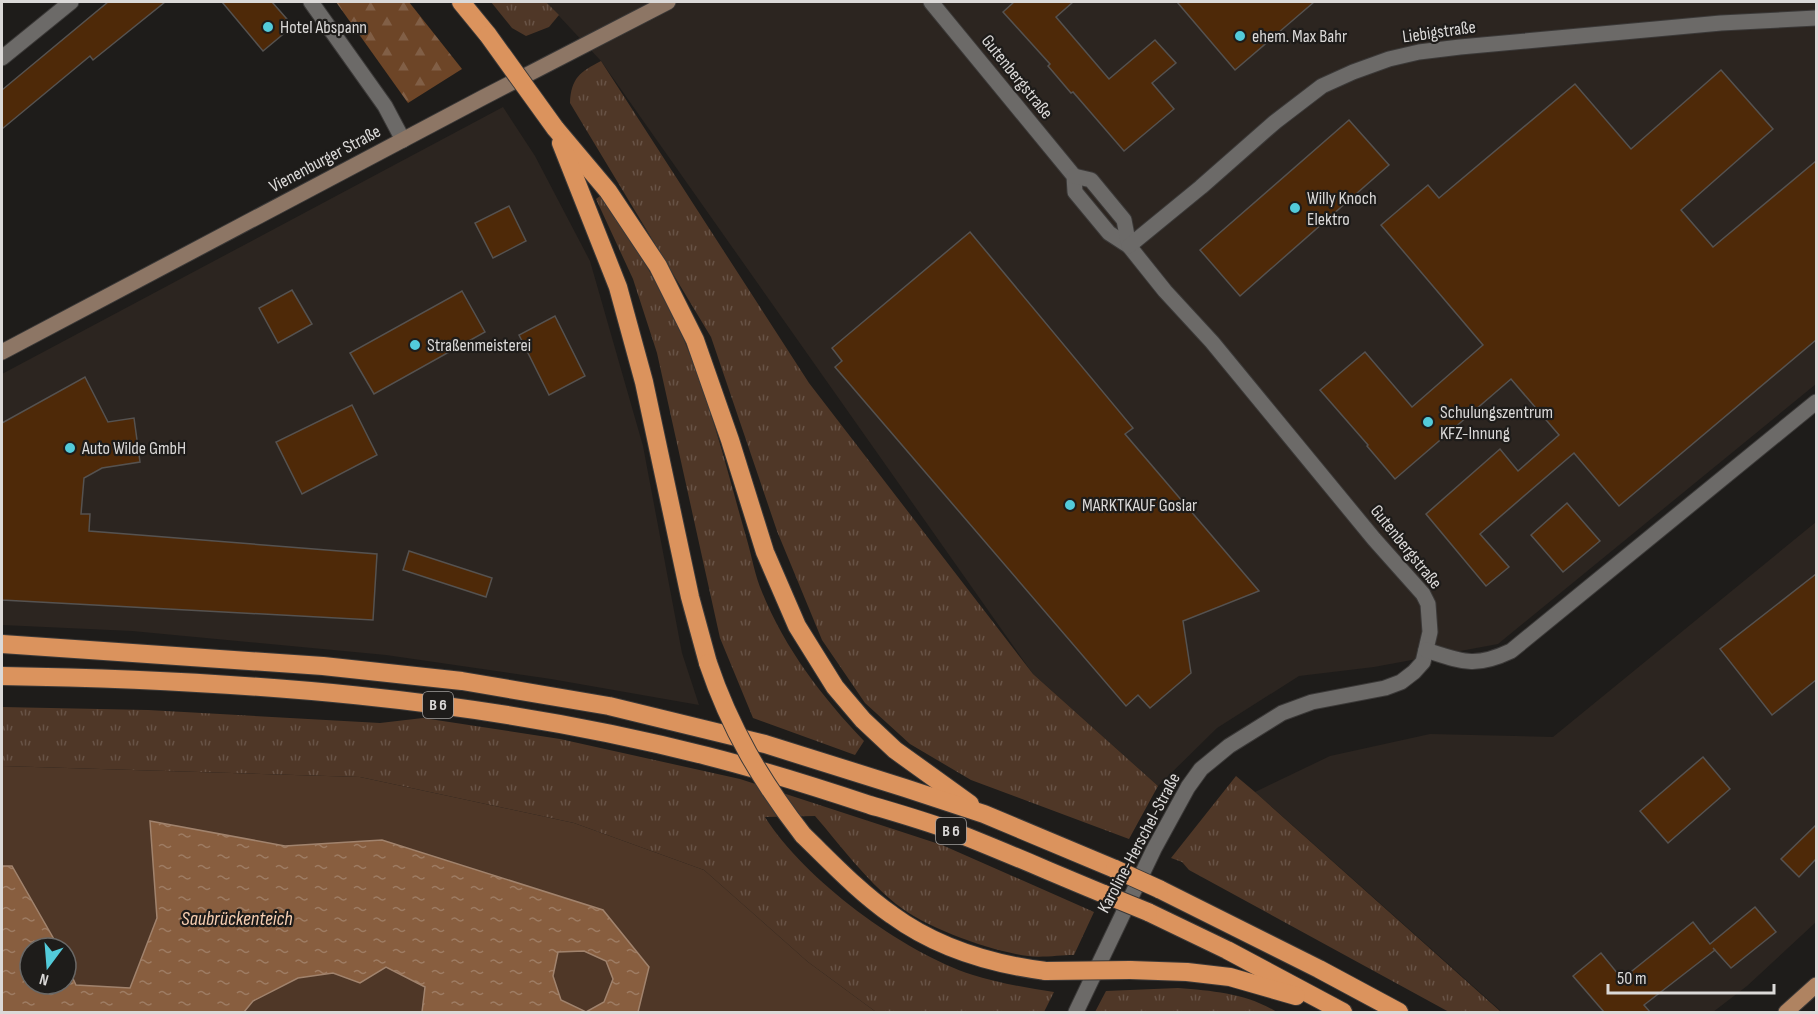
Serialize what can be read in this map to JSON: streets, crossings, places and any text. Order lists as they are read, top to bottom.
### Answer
{
  "streets": {
    "highway": ["B 6"],
    "street": [
      "Liebigstraße",
      "Gutenbergstraße",
      "Vienenburger Straße",
      "Karoline-Herschel-Straße"
    ]
  },
  "crossings": [
    ["Liebigstraße", "Gutenbergstraße"],
    ["Gutenbergstraße", "Karoline-Herschel-Straße"]
  ],
  "water": ["Saubrückenteich"],
  "places": [
    "Hotel Abspann",
    "ehem. Max Bahr",
    "Willy Knoch Elektro",
    "Straßenmeisterei",
    "Schulungszentrum KFZ-Innung",
    "Auto Wilde GmbH",
    "MARKTKAUF Goslar"
  ],
  "scale_bar": "50 m",
  "north": "bottom"
}
